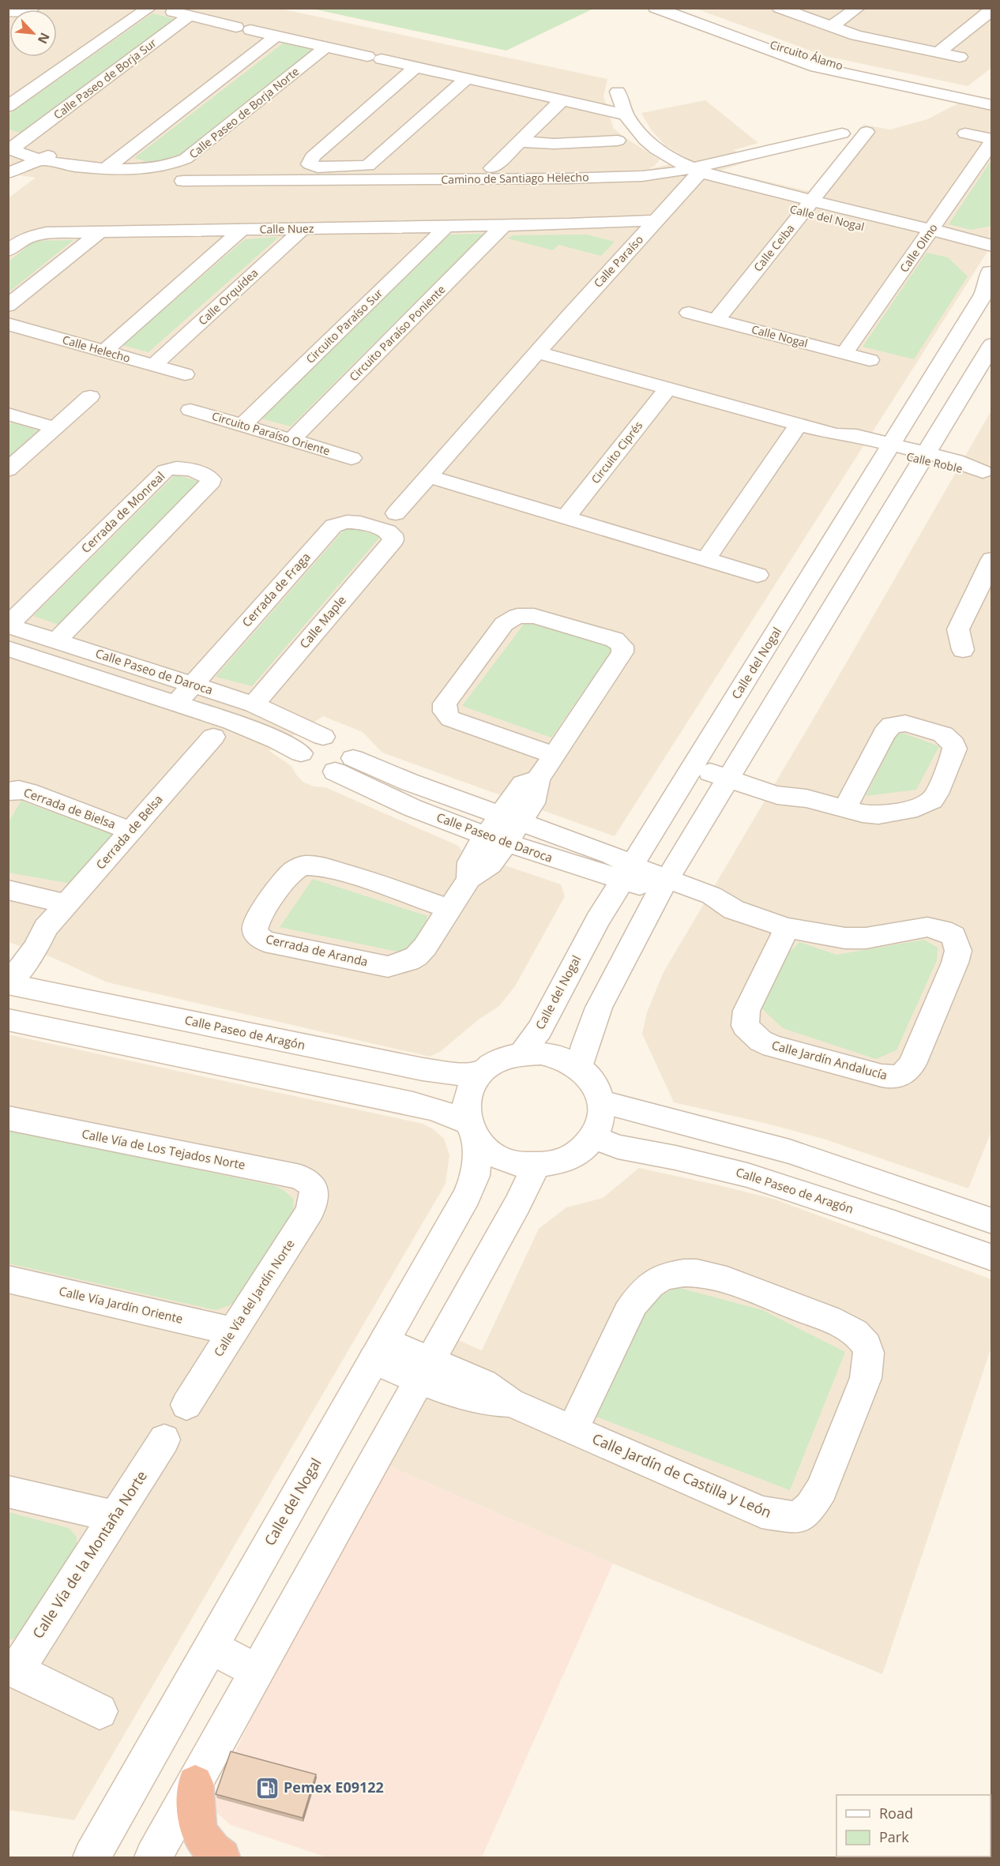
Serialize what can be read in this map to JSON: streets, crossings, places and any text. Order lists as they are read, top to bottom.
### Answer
{
  "streets": {
    "street": [
      "Circuito Álamo",
      "Calle Paseo de Borja Sur",
      "Calle Paseo de Borja Norte",
      "Camino de Santiago Helecho",
      "Calle del Nogal",
      "Calle Nuez",
      "Calle Ceiba",
      "Calle Olmo",
      "Calle Paraíso",
      "Calle Orquídea",
      "Circuito Paraíso Sur",
      "Circuito Paraíso Poniente",
      "Calle Nogal",
      "Calle Helecho",
      "Circuito Paraíso Oriente",
      "Circuito Ciprés",
      "Calle Roble",
      "Cerrada de Monreal",
      "Cerrada de Fraga",
      "Calle Maple",
      "Calle Paseo de Daroca",
      "Cerrada de Bielsa",
      "Cerrada de Belsa",
      "Cerrada de Aranda",
      "Calle Paseo de Aragón",
      "Calle Jardín Andalucía",
      "Calle Vía de Los Tejados Norte",
      "Calle Vía del Jardín Norte",
      "Calle Vía Jardín Oriente",
      "Calle Jardín de Castilla y León",
      "Calle Vía de la Montaña Norte"
    ]
  },
  "crossings": [
    ["Calle Paseo de Borja Sur", "Calle Paseo de Borja Norte"],
    ["Camino de Santiago Helecho", "Calle del Nogal"],
    ["Camino de Santiago Helecho", "Calle Paraíso"],
    ["Calle del Nogal", "Calle Ceiba"],
    ["Calle del Nogal", "Calle Olmo"],
    ["Calle del Nogal", "Calle Paraíso"],
    ["Calle del Nogal", "Calle Roble"],
    ["Calle del Nogal", "Calle Paseo de Daroca"],
    ["Calle del Nogal", "Calle Paseo de Aragón"],
    ["Calle del Nogal", "Calle Jardín de Castilla y León"],
    ["Calle Nuez", "Calle Paraíso"],
    ["Calle Nuez", "Calle Orquídea"],
    ["Calle Nuez", "Circuito Paraíso Sur"],
    ["Calle Nuez", "Circuito Paraíso Poniente"],
    ["Calle Ceiba", "Calle Nogal"],
    ["Calle Olmo", "Calle Nogal"],
    ["Calle Orquídea", "Calle Helecho"],
    ["Circuito Paraíso Sur", "Circuito Paraíso Oriente"],
    ["Circuito Paraíso Poniente", "Circuito Paraíso Oriente"],
    ["Cerrada de Monreal", "Calle Paseo de Daroca"],
    ["Cerrada de Fraga", "Calle Maple"],
    ["Cerrada de Fraga", "Calle Paseo de Daroca"],
    ["Calle Maple", "Calle Paseo de Daroca"],
    ["Calle Paseo de Daroca", "Cerrada de Aranda"],
    ["Calle Paseo de Daroca", "Calle Jardín Andalucía"],
    ["Cerrada de Bielsa", "Cerrada de Belsa"],
    ["Cerrada de Belsa", "Calle Paseo de Aragón"],
    ["Calle Vía de Los Tejados Norte", "Calle Vía del Jardín Norte"],
    ["Calle Vía del Jardín Norte", "Calle Vía Jardín Oriente"]
  ],
  "places": {
    "fuel station": ["Pemex E09122"]
  },
  "legend": ["Road", "Park"],
  "north": "bottom right"
}
